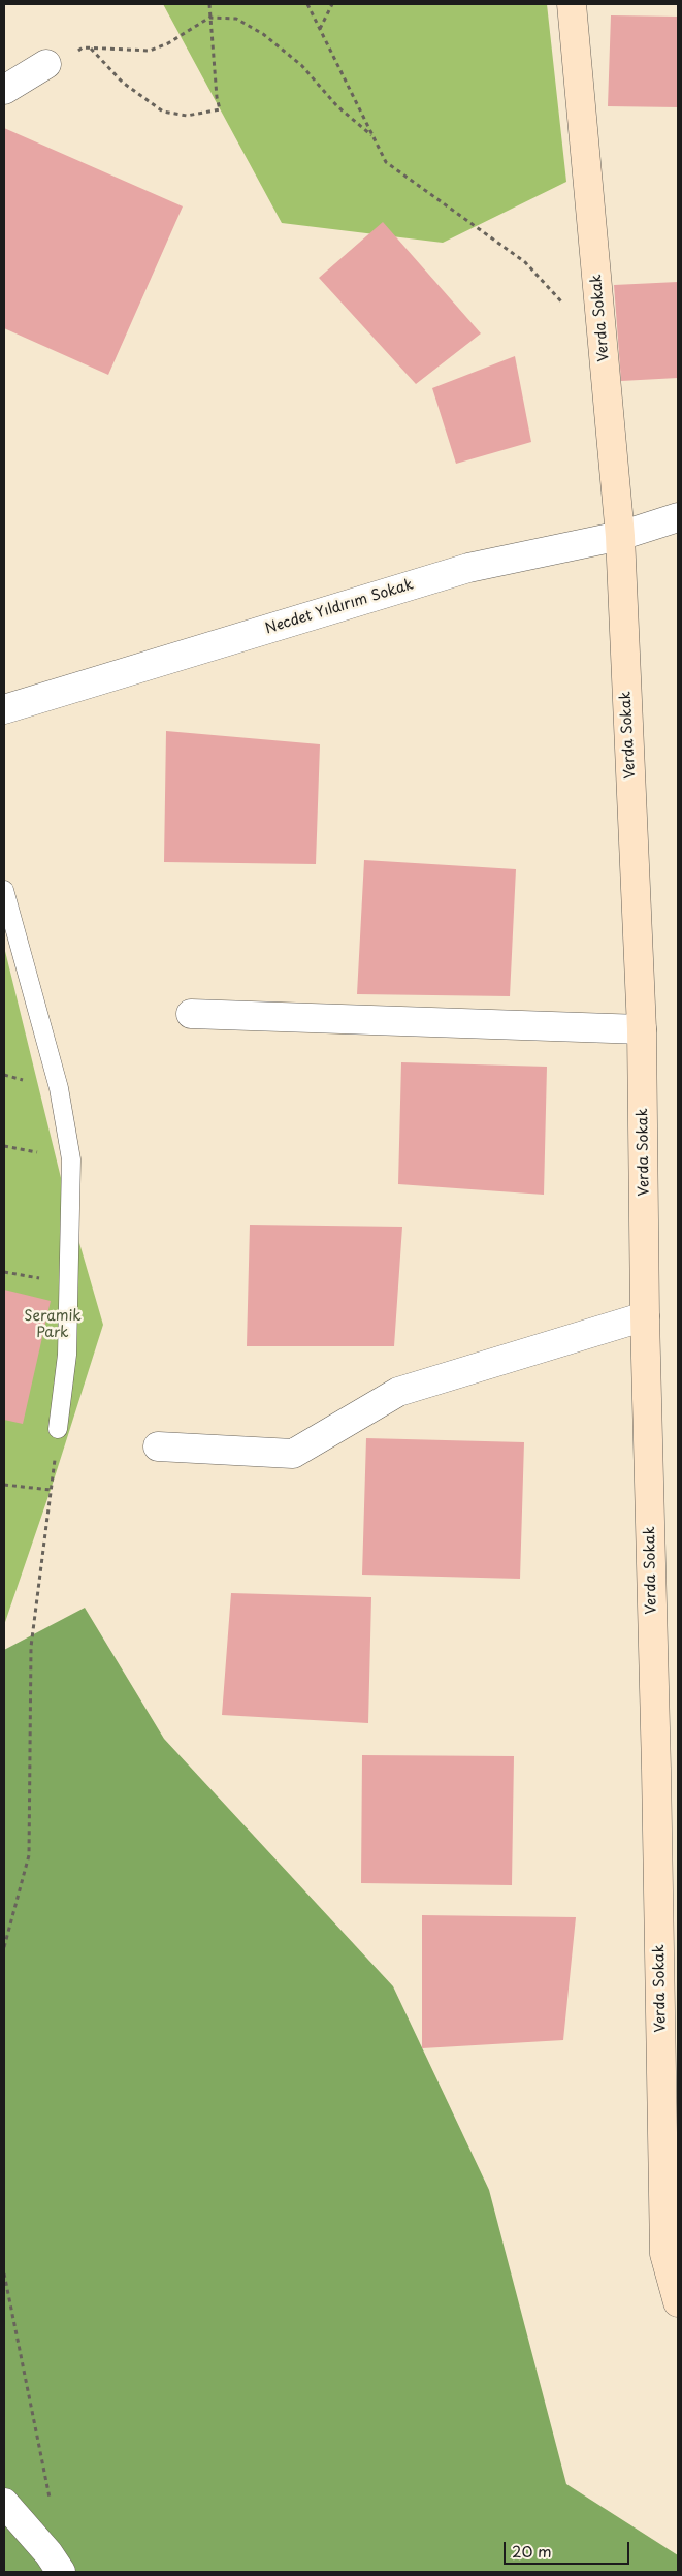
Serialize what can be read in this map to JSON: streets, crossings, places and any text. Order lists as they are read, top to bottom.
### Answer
{
  "streets": {
    "street": ["Verda Sokak", "Necdet Yıldırım Sokak"]
  },
  "crossings": [
    ["Verda Sokak", "Necdet Yıldırım Sokak"]
  ],
  "parks": ["Seramik Park"],
  "scale_bar": "20 m"
}
